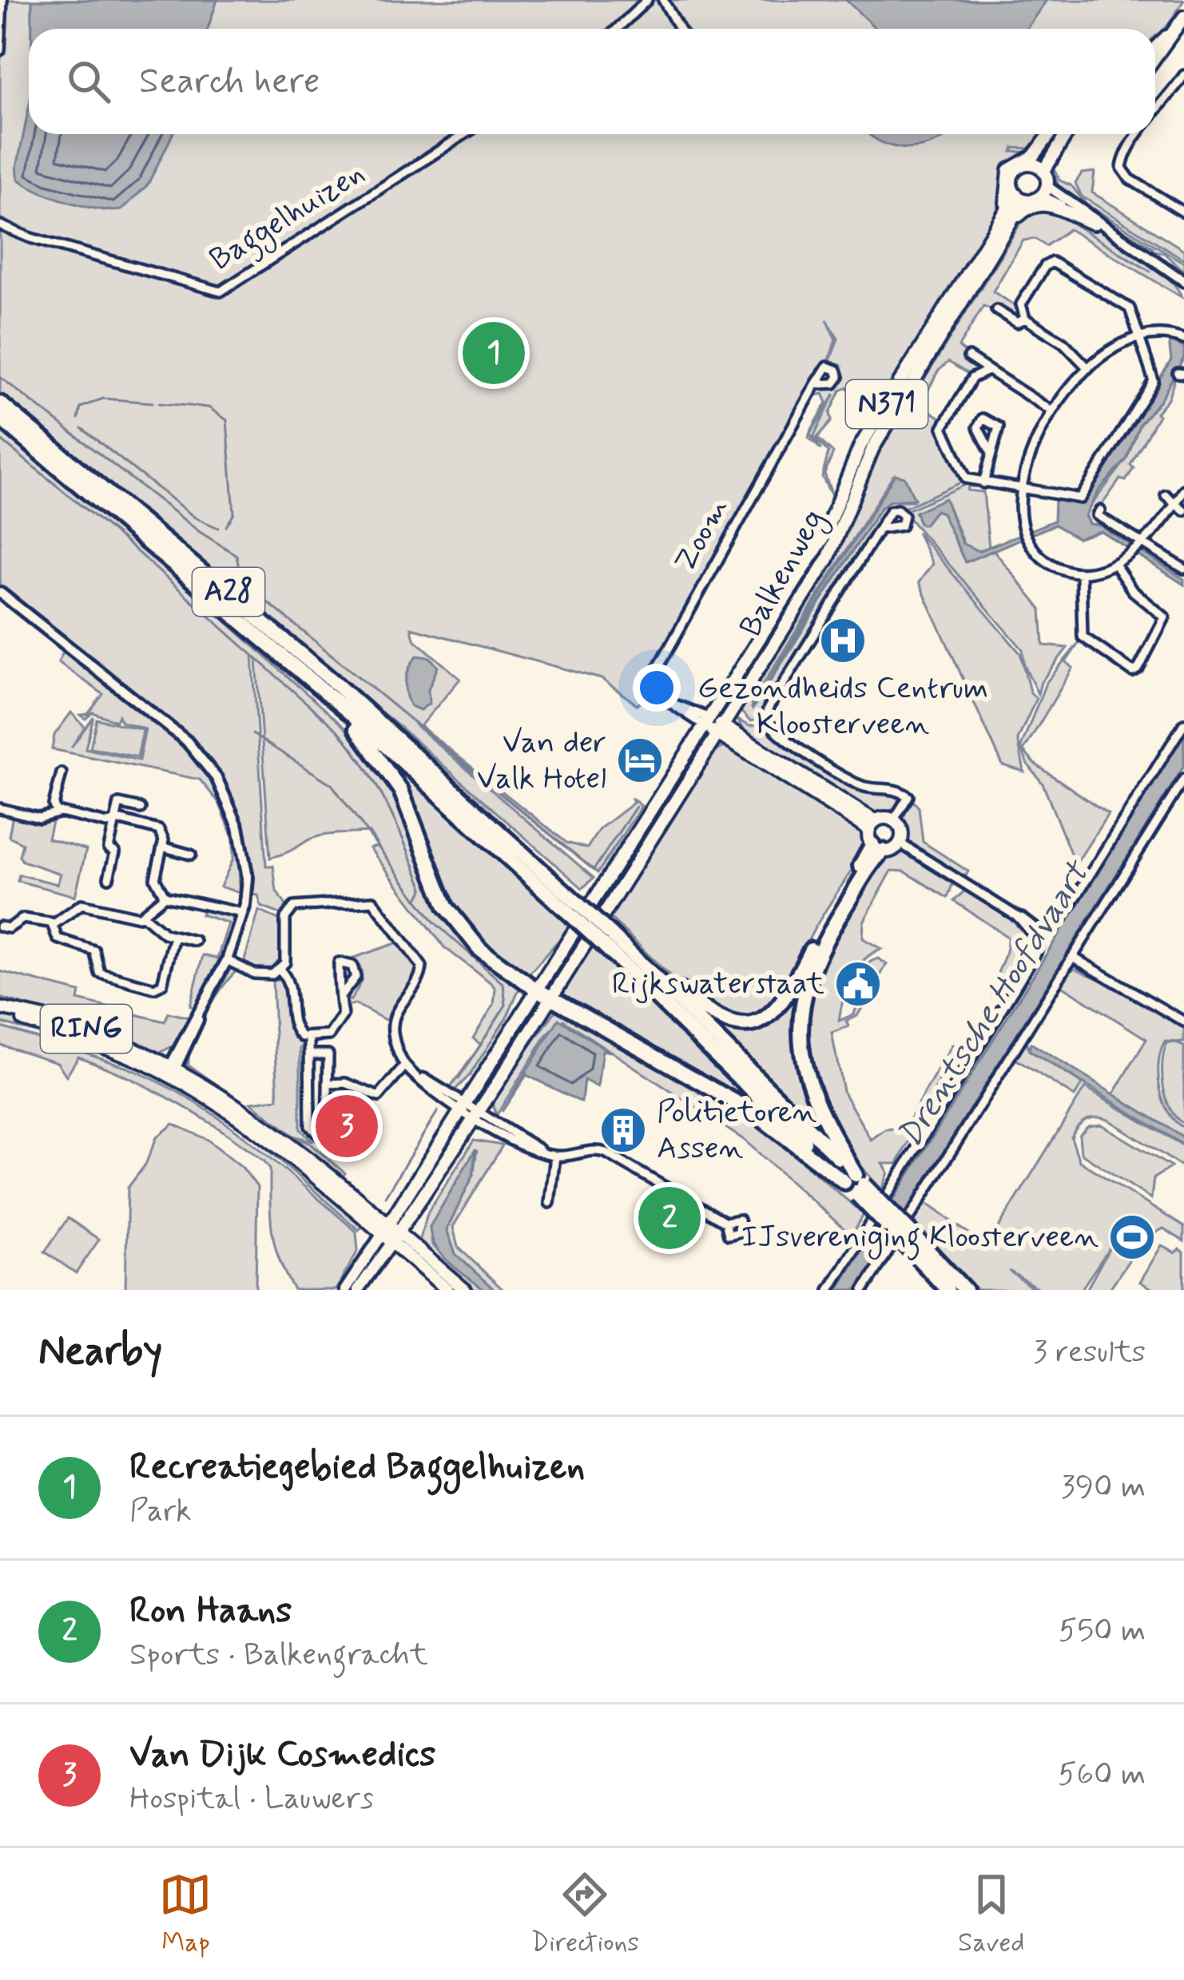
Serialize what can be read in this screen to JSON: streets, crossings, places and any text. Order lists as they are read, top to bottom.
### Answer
{
  "streets": {
    "highway": ["A28"],
    "main road": ["N371", "Balkenweg", "RING"],
    "street": ["Baggelhuizen", "Zoom"]
  },
  "crossings": [
    ["N371", "Balkenweg"],
    ["Zoom", "Balkenweg"],
    ["Balkenweg", "A28"],
    ["Balkenweg", "RING"]
  ],
  "water": ["Drentsche Hoofdvaart"],
  "places": {
    "hospital": ["Gezondheids Centrum Kloosterveen"],
    "hotel": ["Van der Valk Hotel"],
    "public building": ["Rijkswaterstaat"],
    "building": ["Politietoren Assen"],
    "sports": ["IJsvereniging Kloosterveen"]
  },
  "page": {
    "search": "Search here",
    "pins": ["1", "3", "2"],
    "heading": ["Nearby", "3 results"],
    "list": [
      {
        "mark": "1",
        "name": "Recreatiegebied Baggelhuizen",
        "note": "Park",
        "value": "390 m"
      },
      {
        "mark": "2",
        "name": "Ron Haans",
        "note": "Sports · Balkengracht",
        "value": "550 m"
      },
      {
        "mark": "3",
        "name": "Van Dijk Cosmedics",
        "note": "Hospital · Lauwers",
        "value": "560 m"
      }
    ],
    "nav": ["Map", "Directions", "Saved"]
  }
}
